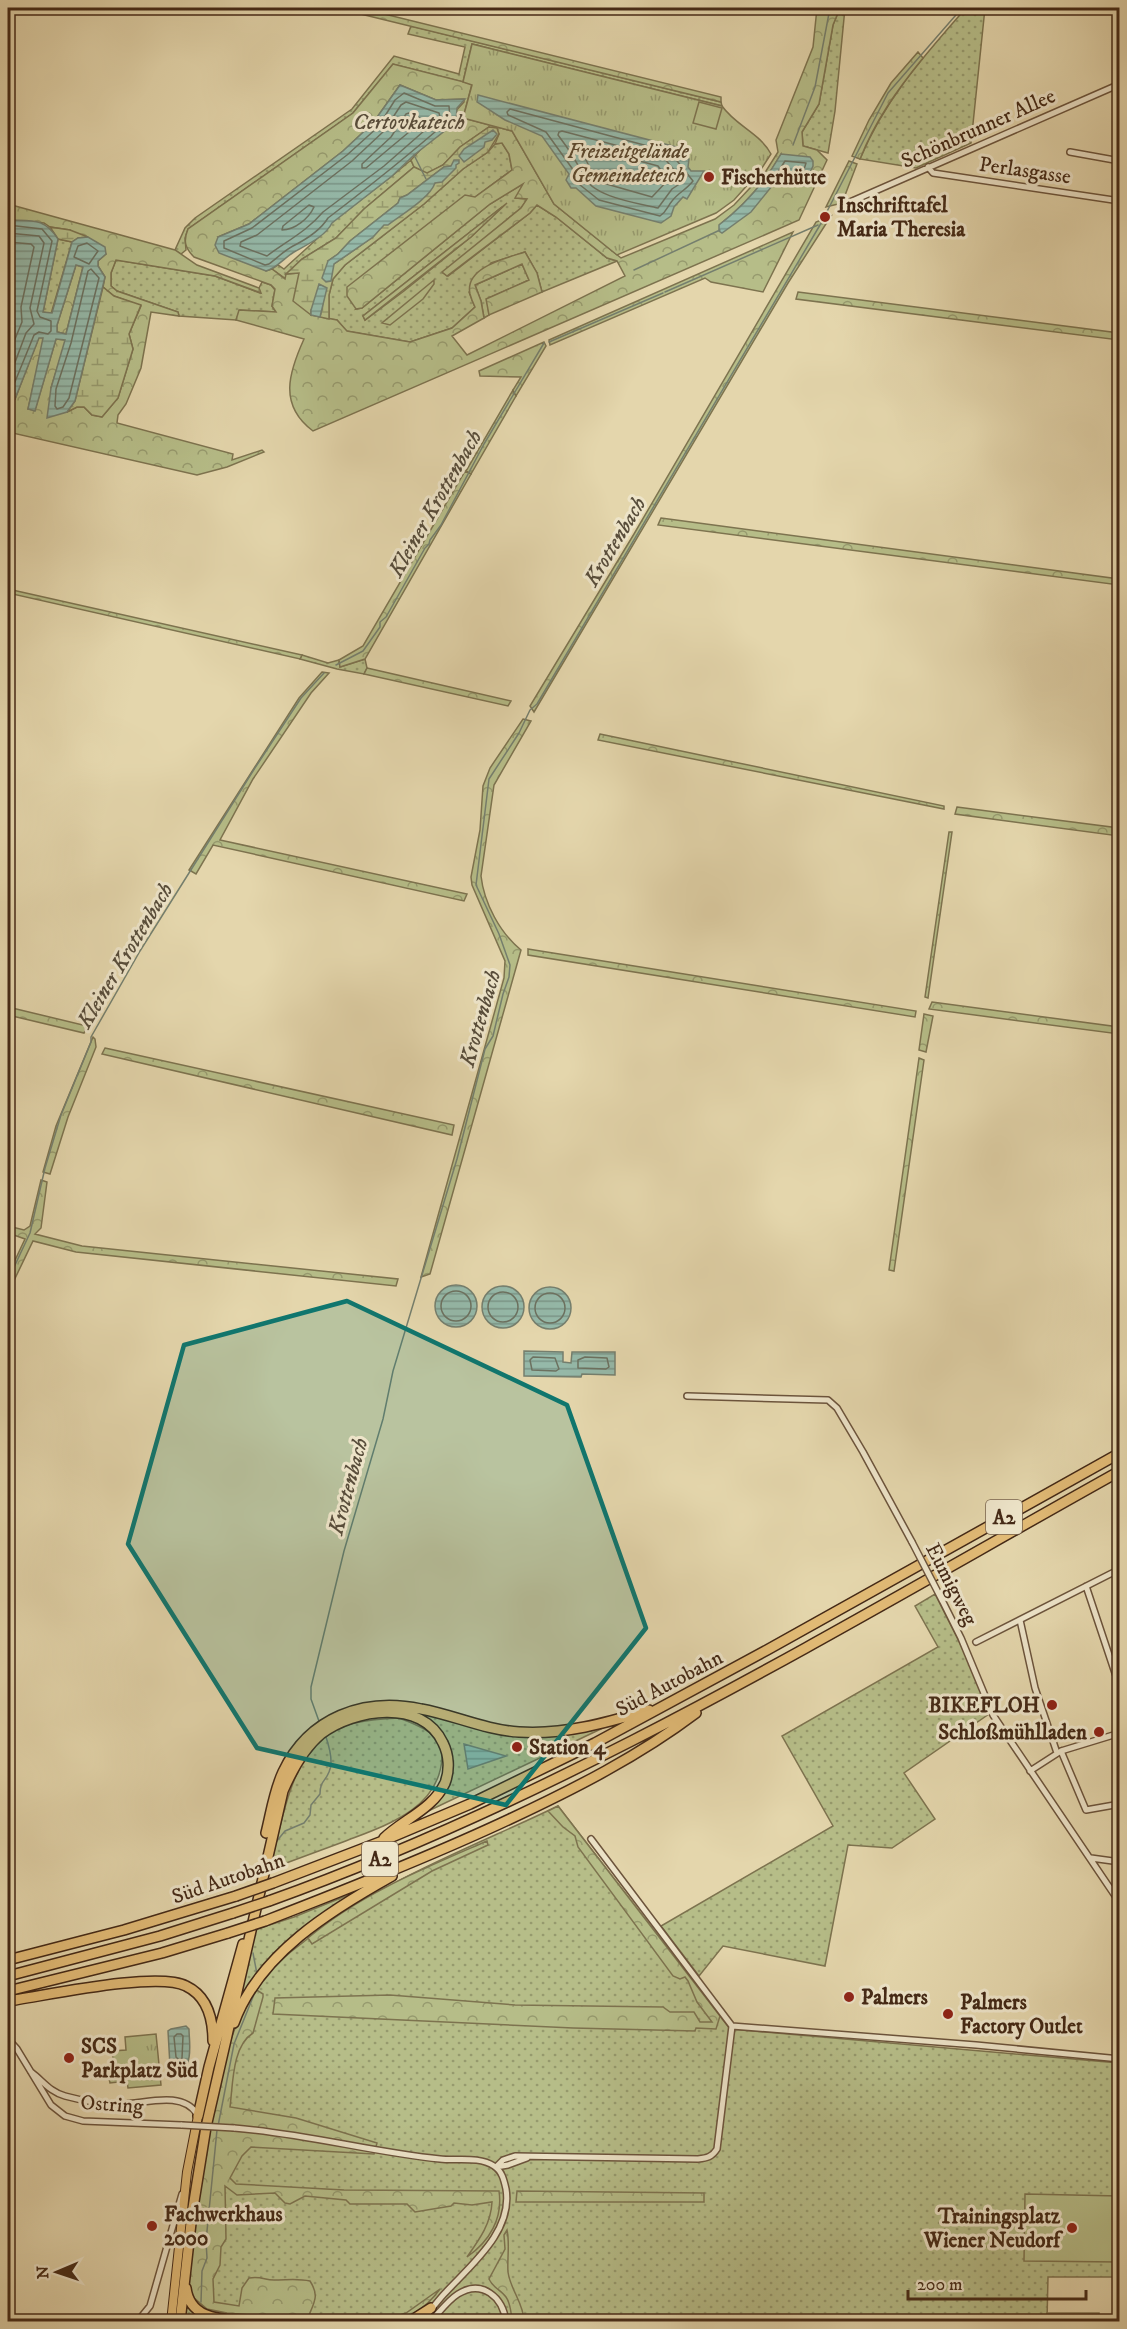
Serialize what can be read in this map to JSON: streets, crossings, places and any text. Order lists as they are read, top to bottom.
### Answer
{
  "streets": {
    "highway": ["A2", "Süd Autobahn"],
    "street": [
      "Schönbrunner Allee",
      "Perlasgasse",
      "Eumigweg",
      "Ostring"
    ]
  },
  "crossings": [
    ["Schönbrunner Allee", "Perlasgasse"]
  ],
  "water": ["Certovkateich", "Kleiner Krottenbach", "Krottenbach"],
  "parks": ["Freizeitgelände Gemeindeteich"],
  "places": [
    "Fischerhütte",
    "Inschrifttafel Maria Theresia",
    "BIKEFLOH",
    "Schloßmühlladen",
    "Station 4",
    "Palmers",
    "Palmers Factory Outlet",
    "SCS Parkplatz Süd",
    "Fachwerkhaus 2000",
    "Trainingsplatz Wiener Neudorf"
  ],
  "scale_bar": "200 m",
  "north": "left"
}
